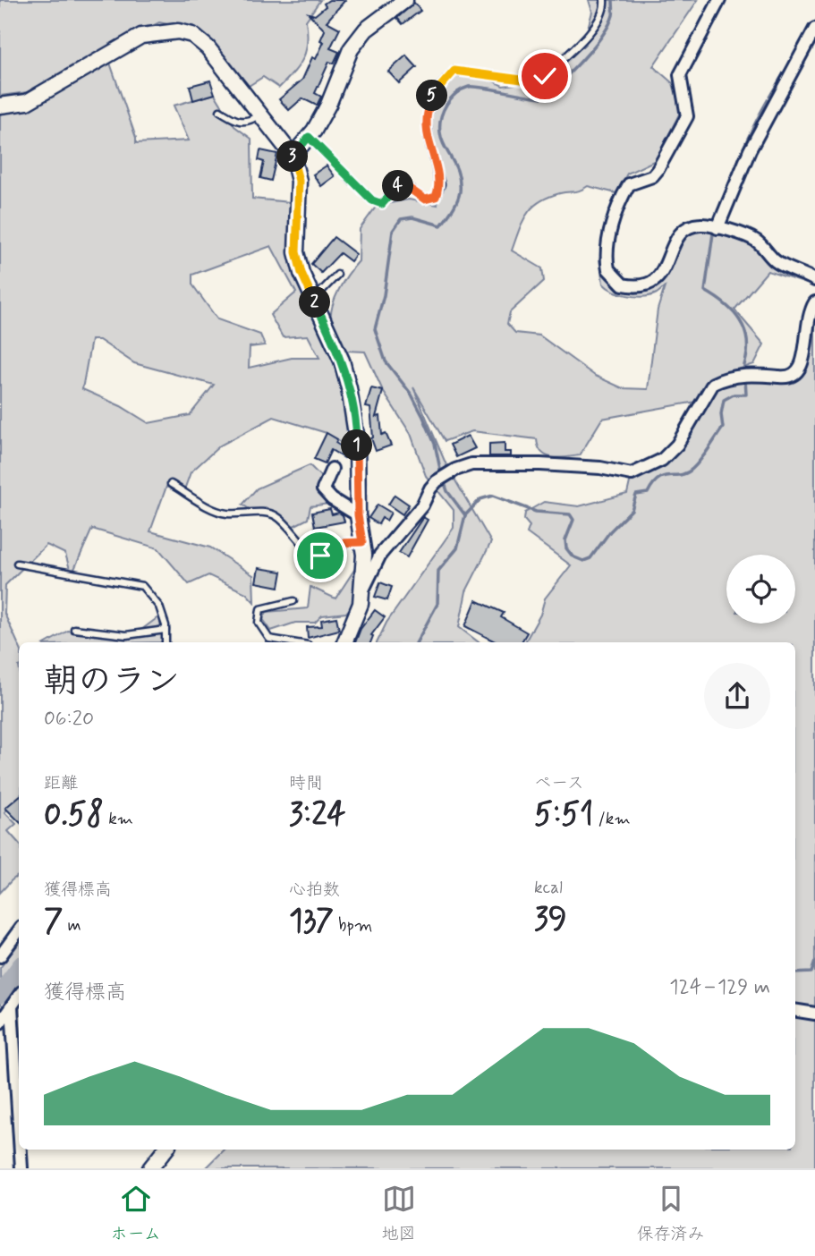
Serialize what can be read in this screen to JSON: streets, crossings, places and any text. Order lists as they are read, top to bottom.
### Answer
{
  "page": {
    "pins": [
      "5",
      "3",
      "4",
      "2",
      "1"
    ],
    "heading": ["朝のラン", "06:20"],
    "stats": [
      ["距離", "0.58 km"],
      ["時間", "3:24"],
      ["ペース", "5:51 /km"],
      ["獲得標高", "7 m"],
      ["心拍数", "137 bpm"],
      ["kcal", "39"]
    ],
    "chart": ["獲得標高", "124–129 m"],
    "tabs": ["ホーム", "地図", "保存済み"]
  }
}
